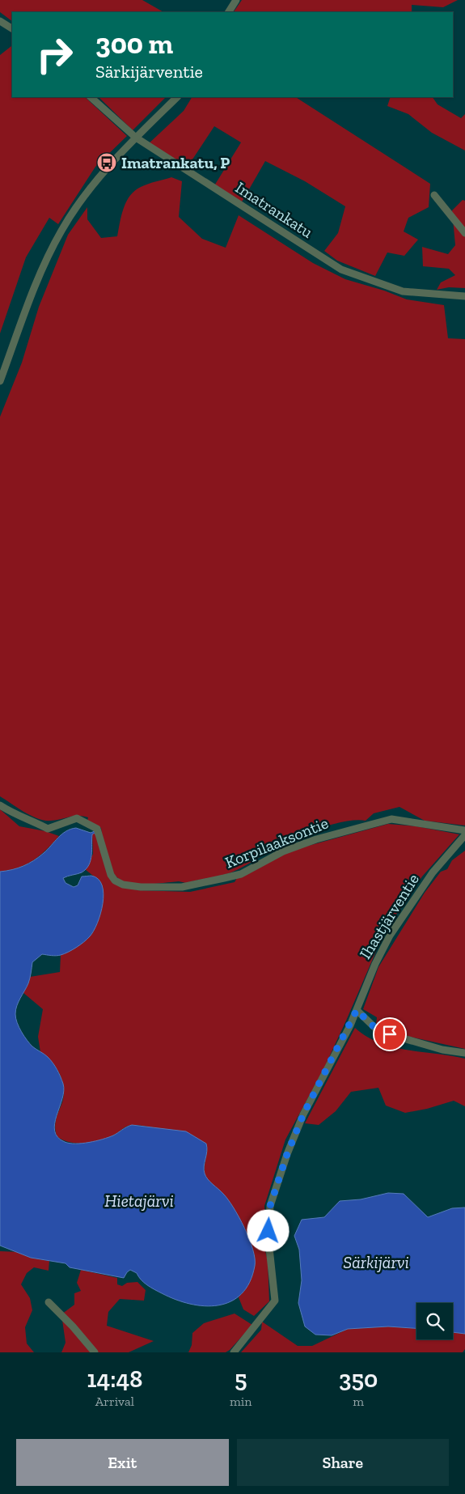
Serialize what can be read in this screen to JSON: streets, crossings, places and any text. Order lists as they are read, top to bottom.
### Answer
{
  "streets": {
    "street": ["Imatrankatu", "Korpilaaksontie", "Ihastjärventie"]
  },
  "water": ["Hietajärvi", "Särkijärvi"],
  "places": {
    "bus stop": ["Imatrankatu, P"]
  },
  "page": {
    "turn": ["300 m", "Särkijärventie"],
    "eta": [
      "14:48",
      "Arrival",
      "5",
      "min",
      "350",
      "m"
    ],
    "buttons": ["Exit", "Share"]
  }
}
